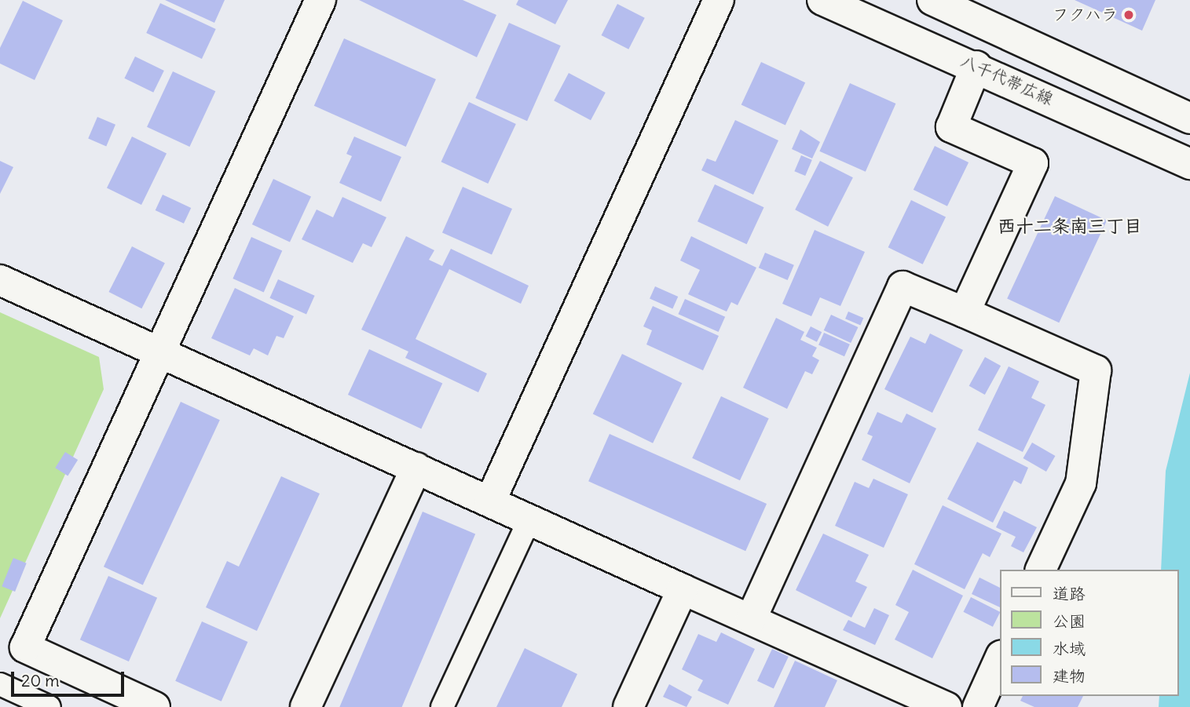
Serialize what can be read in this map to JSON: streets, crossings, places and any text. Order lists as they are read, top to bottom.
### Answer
{
  "streets": {
    "street": ["八千代帯広線"]
  },
  "districts": ["西十二条南三丁目"],
  "places": ["フクハラ"],
  "legend": [
    "道路",
    "公園",
    "水域",
    "建物"
  ],
  "scale_bar": "20 m"
}
